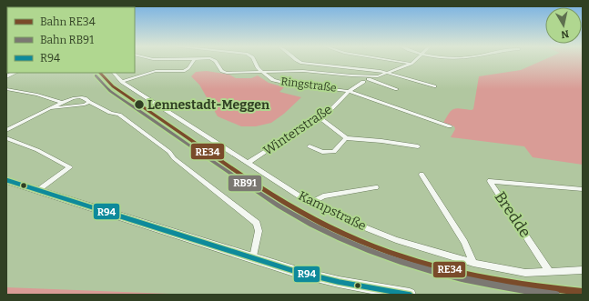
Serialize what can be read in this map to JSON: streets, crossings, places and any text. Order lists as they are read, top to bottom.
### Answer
{
  "streets": {
    "street": [
      "Ringstraße",
      "Winterstraße",
      "Kampstraße",
      "Bredde"
    ]
  },
  "crossings": [
    ["Ringstraße", "Winterstraße"],
    ["Winterstraße", "Kampstraße"],
    ["Kampstraße", "Bredde"]
  ],
  "places": ["Lennestadt-Meggen"],
  "lines": ["rail line RE34", "rail line RB91", "transit line R94"],
  "legend": ["Bahn RE34", "Bahn RB91", "R94"],
  "north": "bottom"
}
